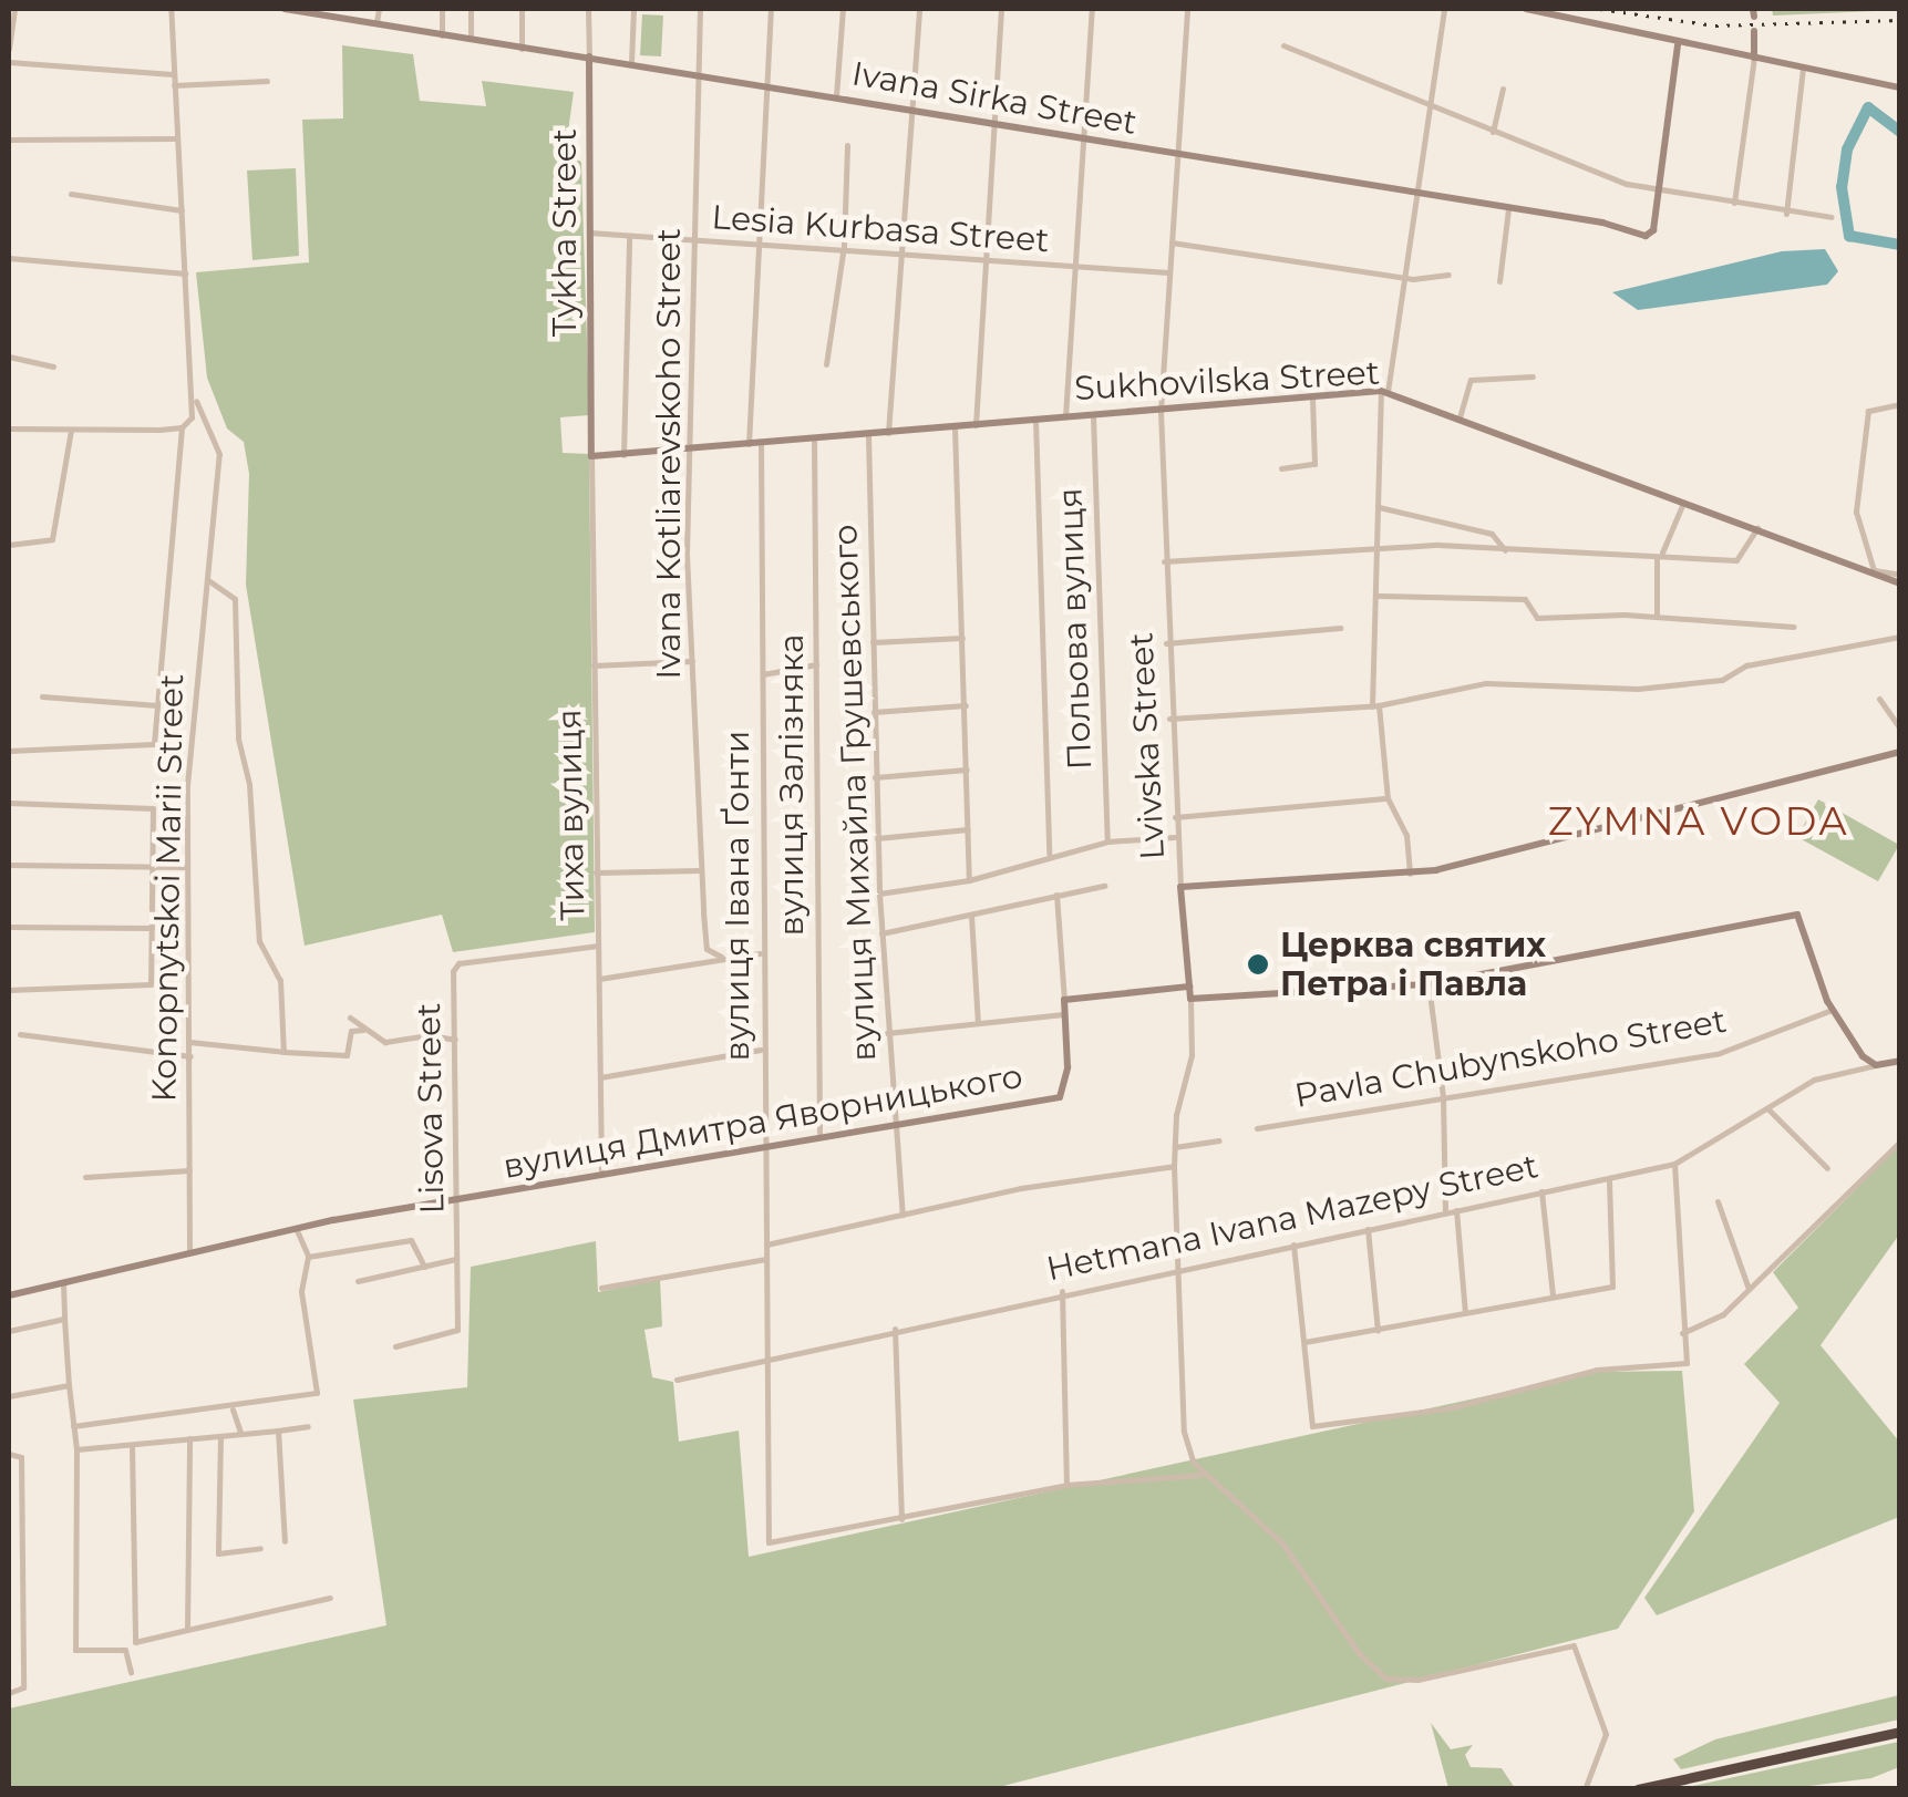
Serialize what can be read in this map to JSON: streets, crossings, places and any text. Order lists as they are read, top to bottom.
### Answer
{
  "streets": {
    "street": [
      "Ivana Sirka Street",
      "Lesia Kurbasa Street",
      "Tykha Street",
      "Sukhovilska Street",
      "Ivana Kotliarevskoho Street",
      "Польова вулиця",
      "Lvivska Street",
      "вулиця Залізняка",
      "вулиця Михайла Грушевського",
      "Тиха вулиця",
      "Konopnytskoi Marii Street",
      "вулиця Івана Ґонти",
      "Pavla Chubynskoho Street",
      "Lisova Street",
      "вулиця Дмитра Яворницького",
      "Hetmana Ivana Mazepy Street"
    ]
  },
  "crossings": [
    ["Ivana Sirka Street", "Tykha Street"],
    ["Ivana Sirka Street", "Ivana Kotliarevskoho Street"],
    ["Ivana Sirka Street", "Lvivska Street"],
    ["Lesia Kurbasa Street", "Tykha Street"],
    ["Lesia Kurbasa Street", "Ivana Kotliarevskoho Street"],
    ["Lesia Kurbasa Street", "Lvivska Street"],
    ["Tykha Street", "Sukhovilska Street"],
    ["Tykha Street", "Тиха вулиця"],
    ["Sukhovilska Street", "Ivana Kotliarevskoho Street"],
    ["Sukhovilska Street", "Польова вулиця"],
    ["Sukhovilska Street", "Lvivska Street"],
    ["Sukhovilska Street", "вулиця Залізняка"],
    ["Sukhovilska Street", "вулиця Михайла Грушевського"],
    ["Sukhovilska Street", "Тиха вулиця"],
    ["Sukhovilska Street", "вулиця Івана Ґонти"],
    ["Lvivska Street", "Hetmana Ivana Mazepy Street"],
    ["вулиця Залізняка", "вулиця Дмитра Яворницького"],
    ["вулиця Михайла Грушевського", "вулиця Дмитра Яворницького"],
    ["Тиха вулиця", "Lisova Street"],
    ["Тиха вулиця", "вулиця Дмитра Яворницького"],
    ["Konopnytskoi Marii Street", "вулиця Дмитра Яворницького"],
    ["вулиця Івана Ґонти", "вулиця Дмитра Яворницького"],
    ["вулиця Івана Ґонти", "Hetmana Ivana Mazepy Street"],
    ["Lisova Street", "вулиця Дмитра Яворницького"]
  ],
  "districts": ["ZYMNA VODA"],
  "places": ["Церква святих Петра і Павла"]
}
